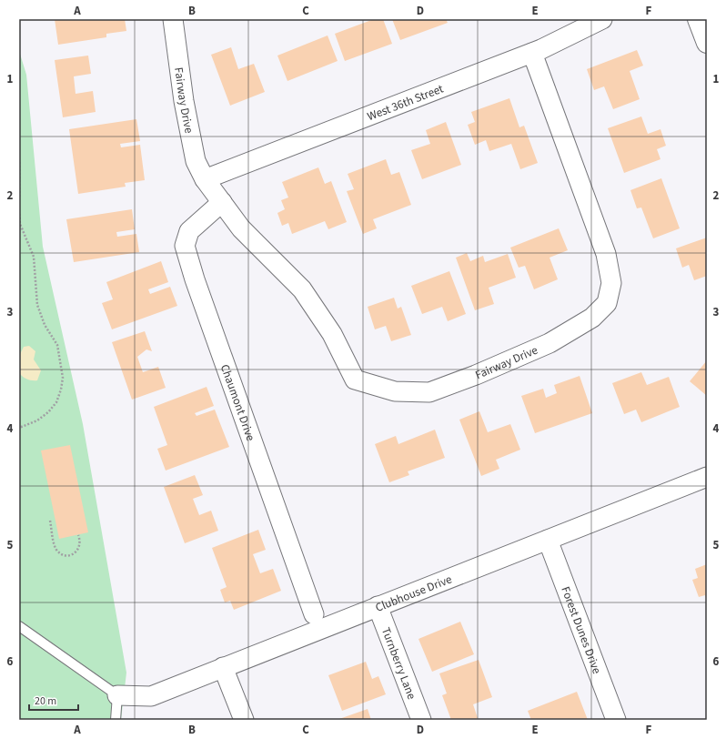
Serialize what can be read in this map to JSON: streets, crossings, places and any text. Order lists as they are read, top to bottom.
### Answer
{
  "streets": {
    "street": [
      "Fairway Drive",
      "West 36th Street",
      "Chaumont Drive",
      "Clubhouse Drive",
      "Forest Dunes Drive",
      "Turnberry Lane"
    ]
  },
  "crossings": [
    ["Fairway Drive", "West 36th Street"],
    ["Fairway Drive", "Chaumont Drive"],
    ["Clubhouse Drive", "Forest Dunes Drive"],
    ["Clubhouse Drive", "Turnberry Lane"]
  ],
  "scale_bar": "20 m",
  "grid": {
    "columns": [
      "A",
      "B",
      "C",
      "D",
      "E",
      "F"
    ],
    "rows": [
      "1",
      "2",
      "3",
      "4",
      "5",
      "6"
    ]
  }
}
